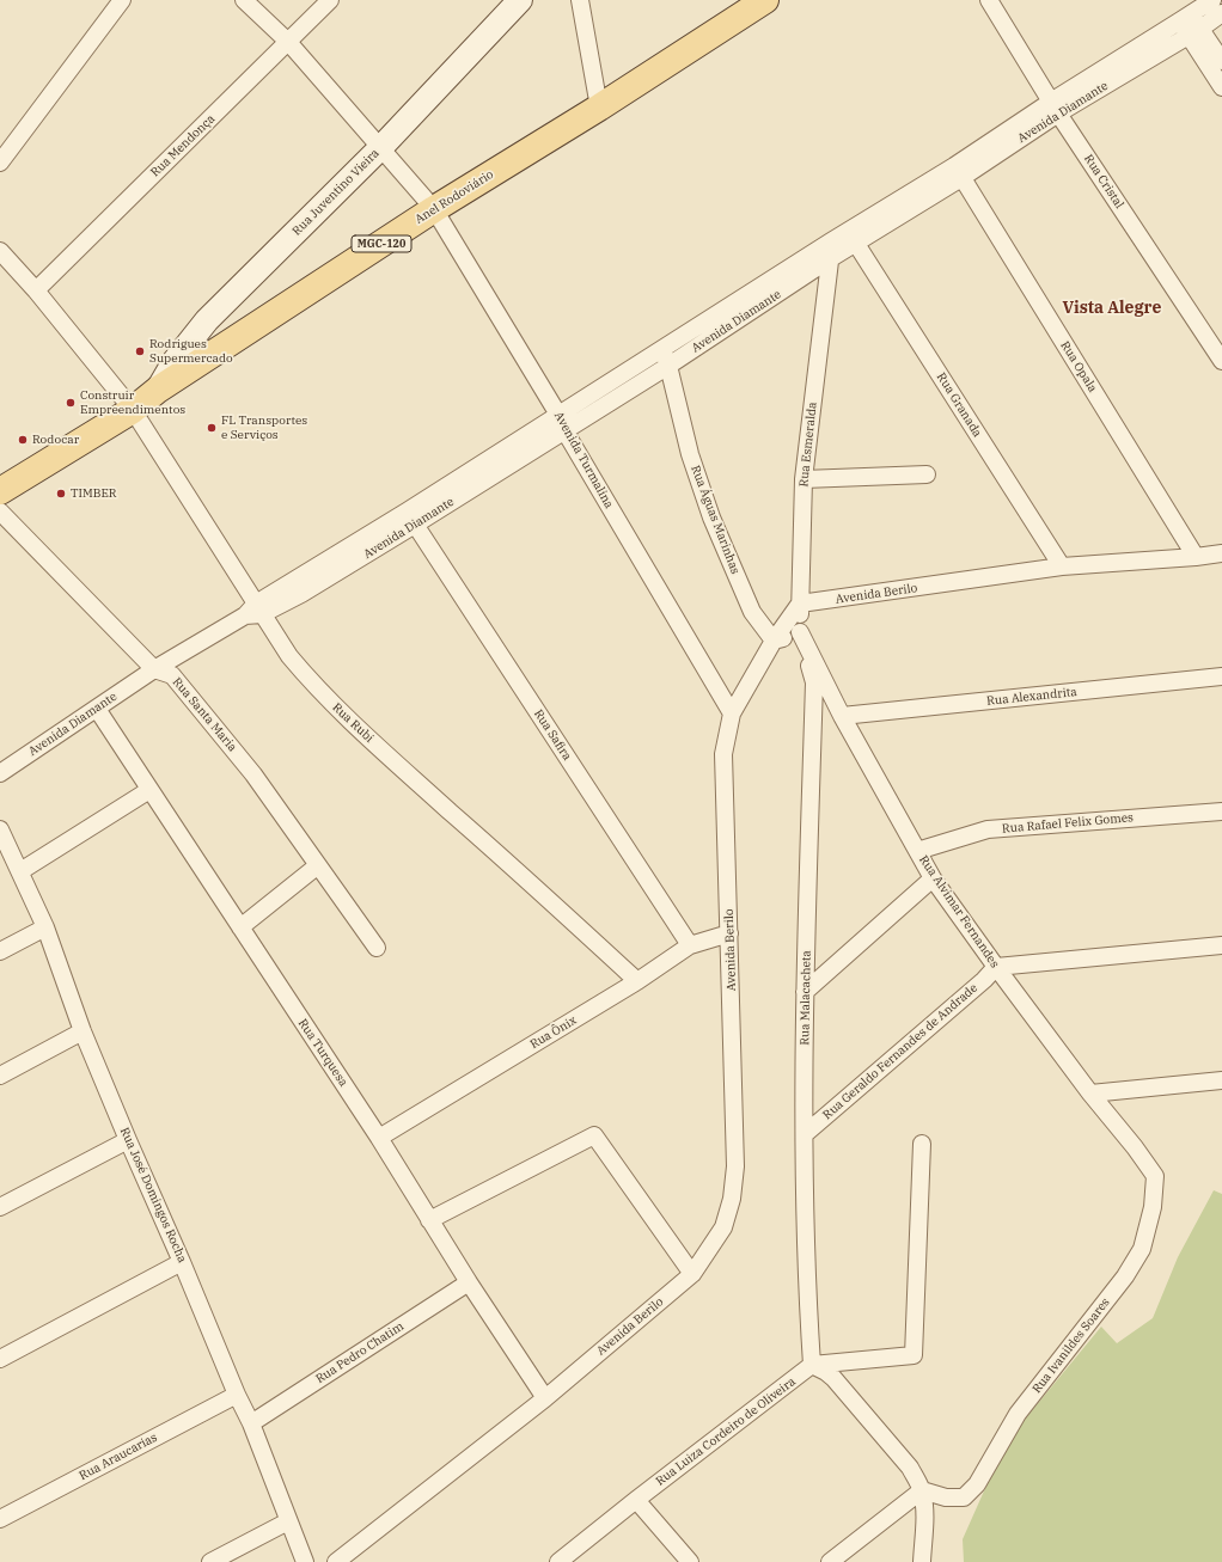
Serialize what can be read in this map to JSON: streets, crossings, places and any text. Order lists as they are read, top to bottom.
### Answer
{
  "streets": {
    "main road": ["Anel Rodoviário", "MGC-120"],
    "street": [
      "Avenida Diamante",
      "Rua Mendonça",
      "Rua Cristal",
      "Rua Juventino Vieira",
      "Rua Opala",
      "Rua Granada",
      "Rua Esmeralda",
      "Avenida Turmalina",
      "Rua Águas Marinhas",
      "Avenida Berilo",
      "Rua Alexandrita",
      "Rua Santa Maria",
      "Rua Rubi",
      "Rua Safira",
      "Rua Rafael Felix Gomes",
      "Rua Alvimar Fernandes",
      "Rua Malacacheta",
      "Rua Ônix",
      "Rua Geraldo Fernandes de Andrade",
      "Rua Turquesa",
      "Rua José Domingos Rocha",
      "Rua Ivanildes Soares",
      "Rua Pedro Chatim",
      "Rua Luiza Cordeiro de Oliveira",
      "Rua Araucarias"
    ]
  },
  "crossings": [
    ["Avenida Diamante", "Rua Cristal"],
    ["Avenida Diamante", "Rua Opala"],
    ["Avenida Diamante", "Rua Granada"],
    ["Avenida Diamante", "Rua Esmeralda"],
    ["Avenida Diamante", "Avenida Turmalina"],
    ["Avenida Diamante", "Rua Águas Marinhas"],
    ["Avenida Diamante", "Rua Santa Maria"],
    ["Avenida Diamante", "Rua Rubi"],
    ["Avenida Diamante", "Rua Safira"],
    ["Avenida Diamante", "Rua Turquesa"],
    ["Rua Mendonça", "Avenida Turmalina"],
    ["Rua Mendonça", "Rua Rubi"],
    ["Rua Juventino Vieira", "Anel Rodoviário"],
    ["Rua Juventino Vieira", "Avenida Turmalina"],
    ["Anel Rodoviário", "Avenida Turmalina"],
    ["Anel Rodoviário", "Rua Rubi"],
    ["Rua Opala", "Avenida Berilo"],
    ["Rua Granada", "Avenida Berilo"],
    ["Rua Esmeralda", "Avenida Berilo"],
    ["Rua Esmeralda", "Rua Alvimar Fernandes"],
    ["Rua Esmeralda", "Rua Malacacheta"],
    ["Avenida Turmalina", "Avenida Berilo"],
    ["Rua Águas Marinhas", "Avenida Berilo"],
    ["Avenida Berilo", "Rua Ônix"],
    ["Avenida Berilo", "Rua Turquesa"],
    ["Rua Alexandrita", "Rua Alvimar Fernandes"],
    ["Rua Rubi", "Rua Ônix"],
    ["Rua Safira", "Rua Ônix"],
    ["Rua Rafael Felix Gomes", "Rua Alvimar Fernandes"],
    ["Rua Alvimar Fernandes", "Rua Malacacheta"],
    ["Rua Alvimar Fernandes", "Rua Geraldo Fernandes de Andrade"],
    ["Rua Alvimar Fernandes", "Rua Ivanildes Soares"],
    ["Rua Malacacheta", "Rua Geraldo Fernandes de Andrade"],
    ["Rua Malacacheta", "Rua Luiza Cordeiro de Oliveira"],
    ["Rua Ônix", "Rua Turquesa"],
    ["Rua Turquesa", "Rua Pedro Chatim"],
    ["Rua José Domingos Rocha", "Rua Pedro Chatim"],
    ["Rua José Domingos Rocha", "Rua Araucarias"]
  ],
  "districts": ["Vista Alegre"],
  "places": [
    "Rodrigues Supermercado",
    "Construir Empreendimentos",
    "FL Transportes e Serviços",
    "Rodocar",
    "TIMBER"
  ]
}
